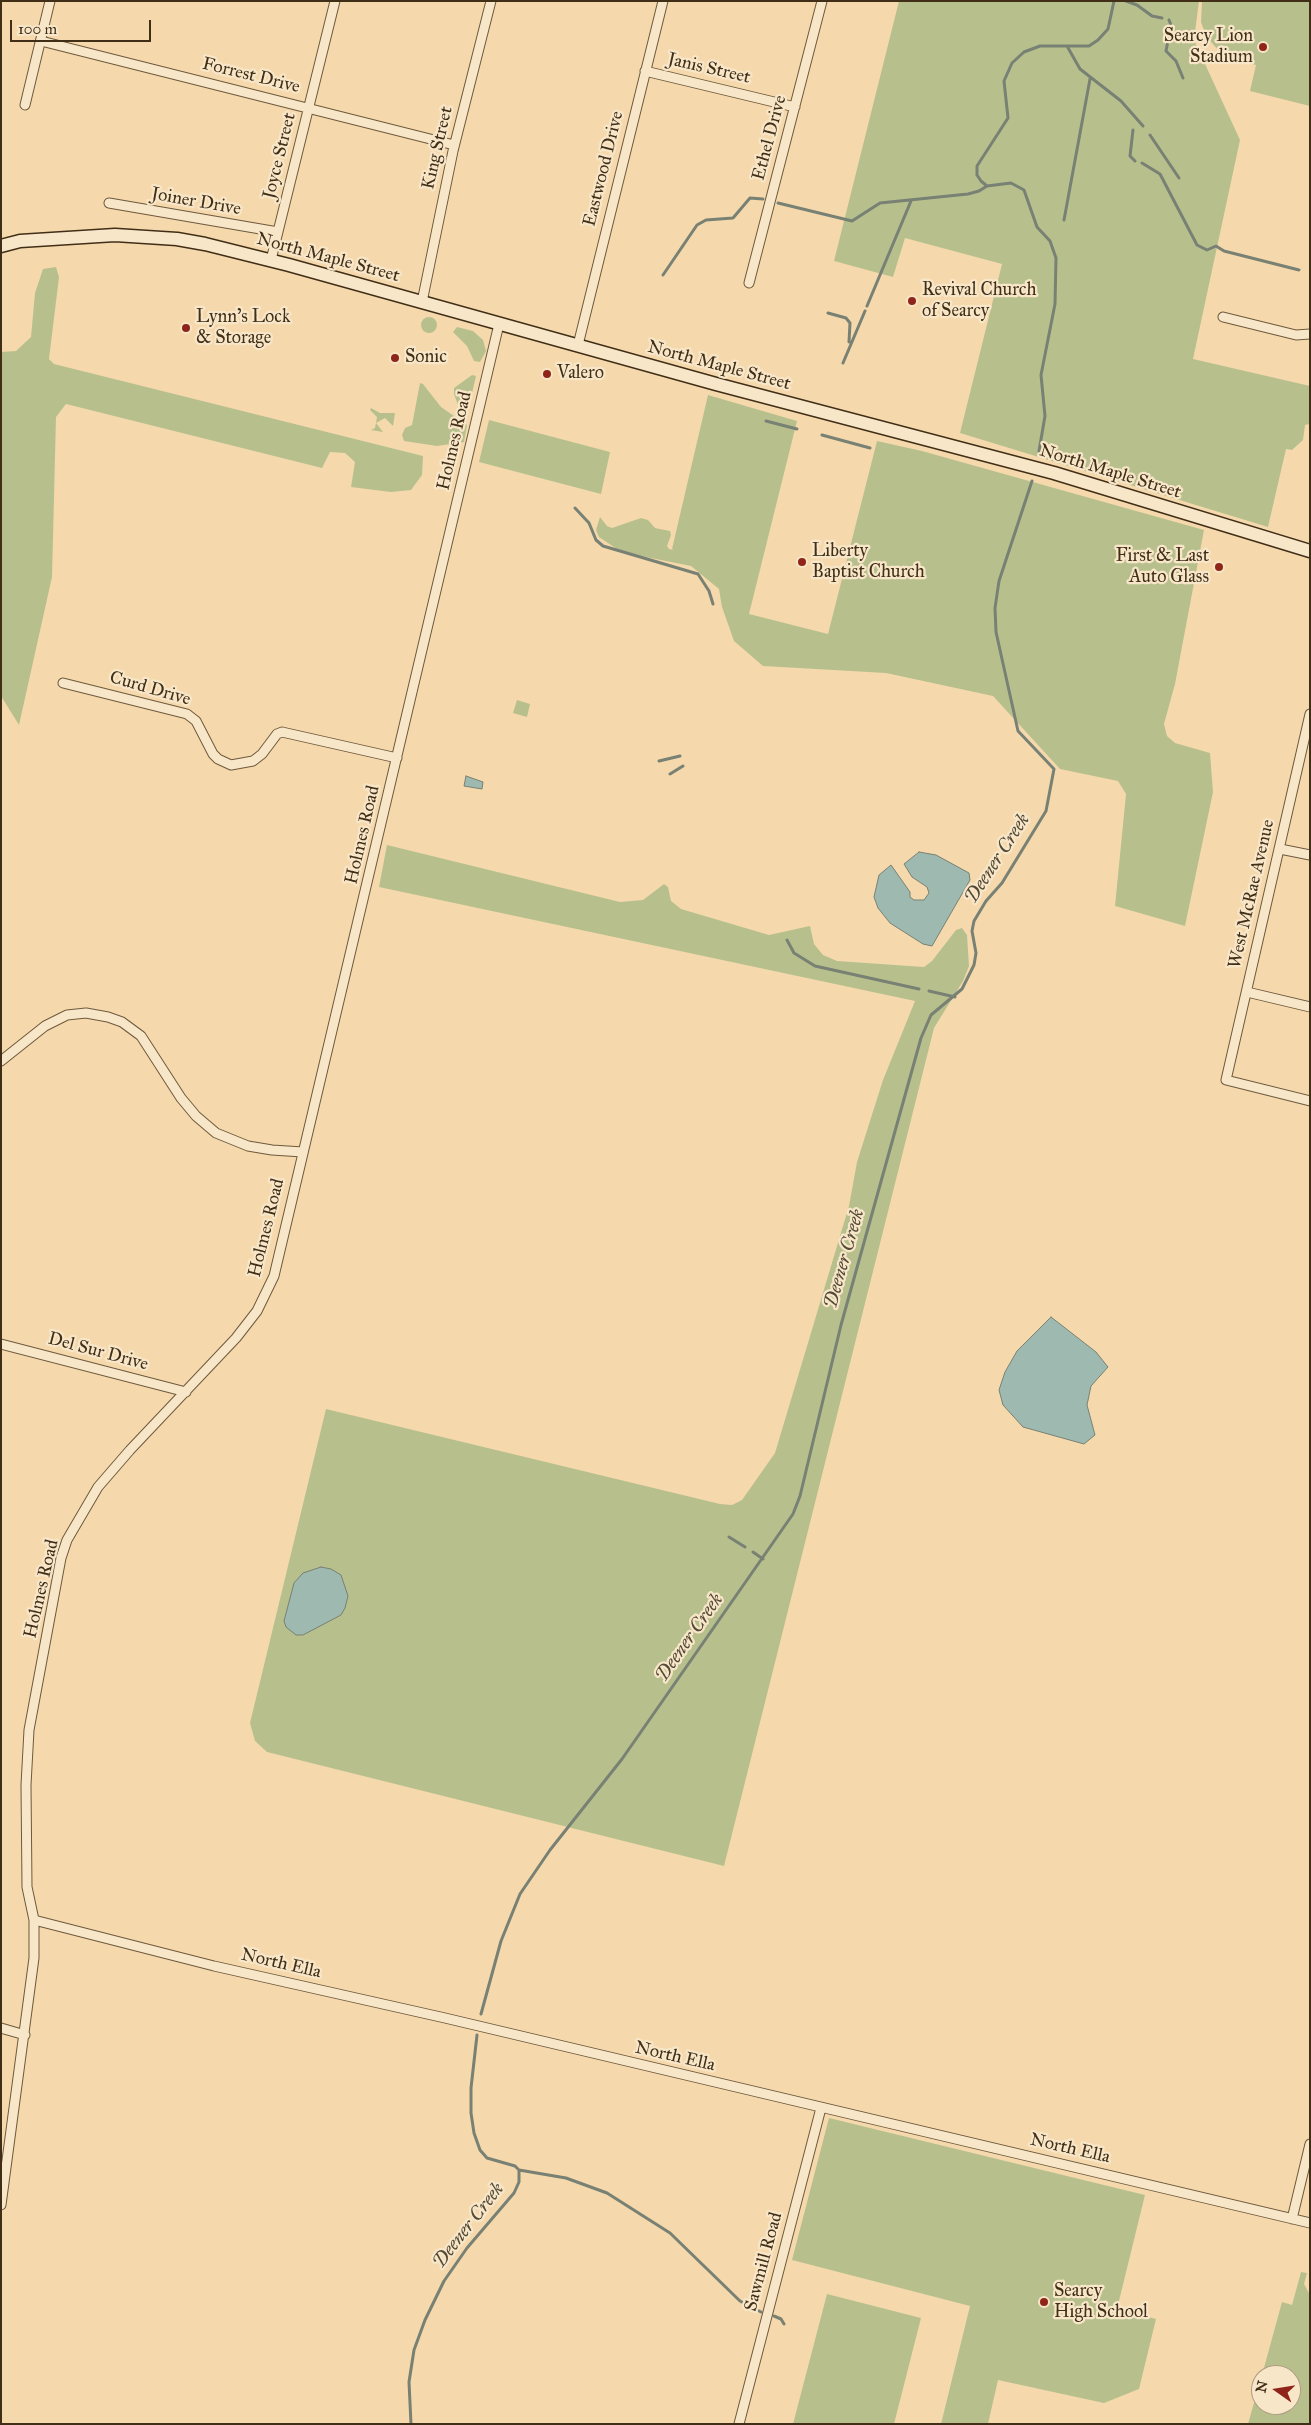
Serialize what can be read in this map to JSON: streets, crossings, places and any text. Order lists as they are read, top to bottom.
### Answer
{
  "streets": {
    "main road": ["North Maple Street"],
    "street": [
      "Janis Street",
      "Forrest Drive",
      "Ethel Drive",
      "King Street",
      "Joyce Street",
      "Eastwood Drive",
      "Joiner Drive",
      "Holmes Road",
      "Curd Drive",
      "West McRae Avenue",
      "Del Sur Drive",
      "North Ella",
      "Sawmill Road"
    ]
  },
  "crossings": [
    ["Janis Street", "Ethel Drive"],
    ["Janis Street", "Eastwood Drive"],
    ["Forrest Drive", "King Street"],
    ["Forrest Drive", "Joyce Street"],
    ["King Street", "North Maple Street"],
    ["Joyce Street", "Joiner Drive"],
    ["Joyce Street", "North Maple Street"],
    ["Eastwood Drive", "North Maple Street"],
    ["North Maple Street", "Holmes Road"],
    ["Holmes Road", "Curd Drive"],
    ["Holmes Road", "Del Sur Drive"],
    ["Holmes Road", "North Ella"],
    ["North Ella", "Sawmill Road"]
  ],
  "water": ["Deener Creek"],
  "places": [
    "Searcy Lion Stadium",
    "Revival Church of Searcy",
    "Lynn’s Lock & Storage",
    "Sonic",
    "Valero",
    "Liberty Baptist Church",
    "First & Last Auto Glass",
    "Searcy High School"
  ],
  "scale_bar": "100 m",
  "north": "left"
}
